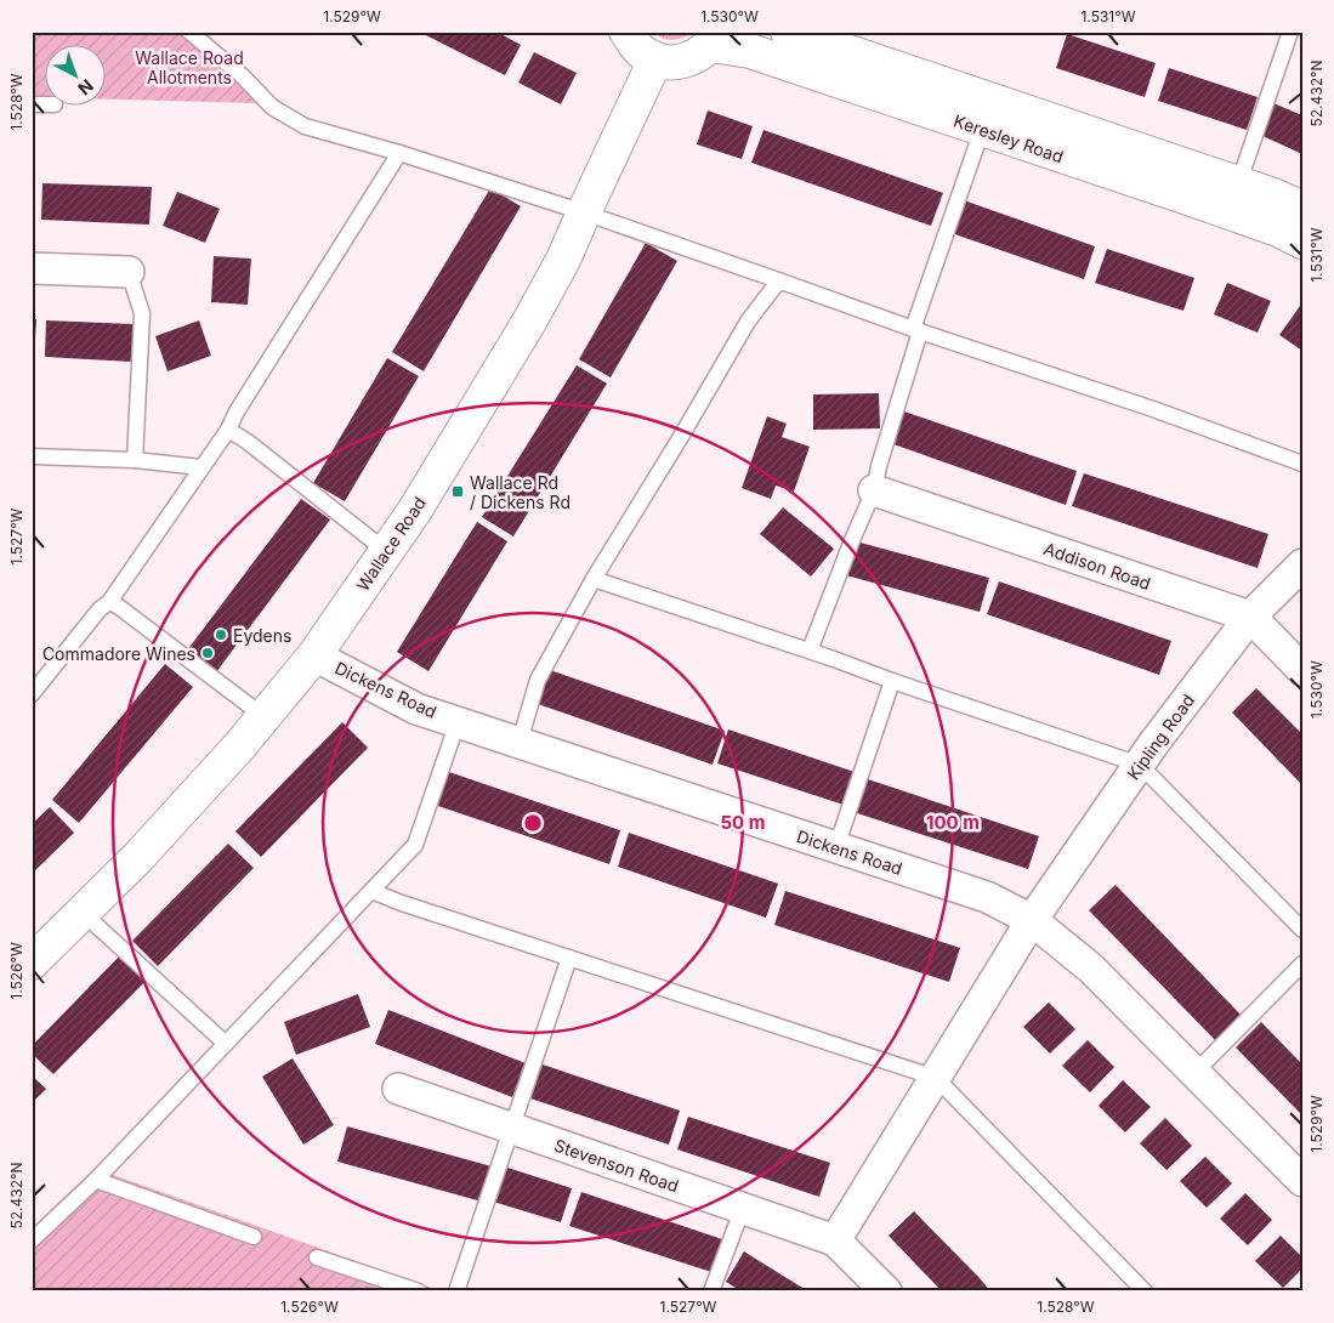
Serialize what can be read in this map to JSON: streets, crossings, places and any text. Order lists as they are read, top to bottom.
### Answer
{
  "streets": {
    "main road": ["Keresley Road", "Wallace Road"],
    "street": [
      "Addison Road",
      "Dickens Road",
      "Kipling Road",
      "Stevenson Road"
    ]
  },
  "crossings": [
    ["Wallace Road", "Dickens Road"],
    ["Addison Road", "Kipling Road"],
    ["Dickens Road", "Kipling Road"]
  ],
  "parks": ["Wallace Road Allotments"],
  "places": {
    "transit": ["Wallace Rd / Dickens Rd"],
    "other": ["Eydens", "Commadore Wines"]
  },
  "north": "bottom right",
  "coordinates": [
    "1.529°W",
    "1.530°W",
    "1.531°W",
    "52.432°N",
    "1.528°W",
    "1.527°W",
    "1.526°W"
  ],
  "rings": ["50 m", "100 m"]
}
